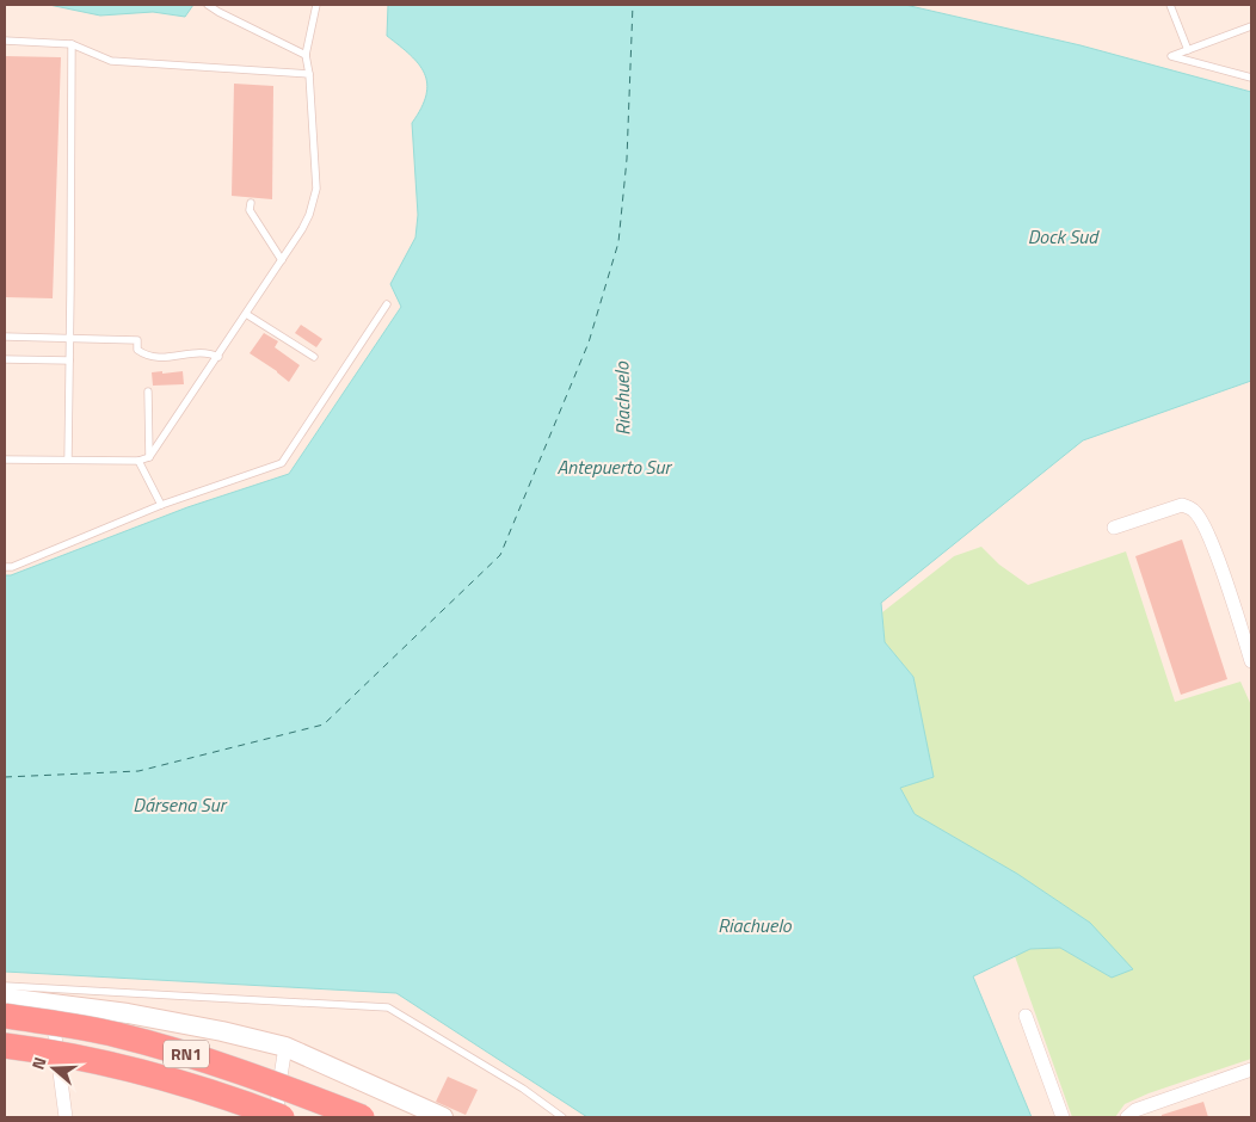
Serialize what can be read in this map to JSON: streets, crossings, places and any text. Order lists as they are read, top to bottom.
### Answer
{
  "streets": {
    "highway": ["RN1"]
  },
  "water": [
    "Dock Sud",
    "Riachuelo",
    "Antepuerto Sur",
    "Dársena Sur"
  ],
  "north": "left"
}
